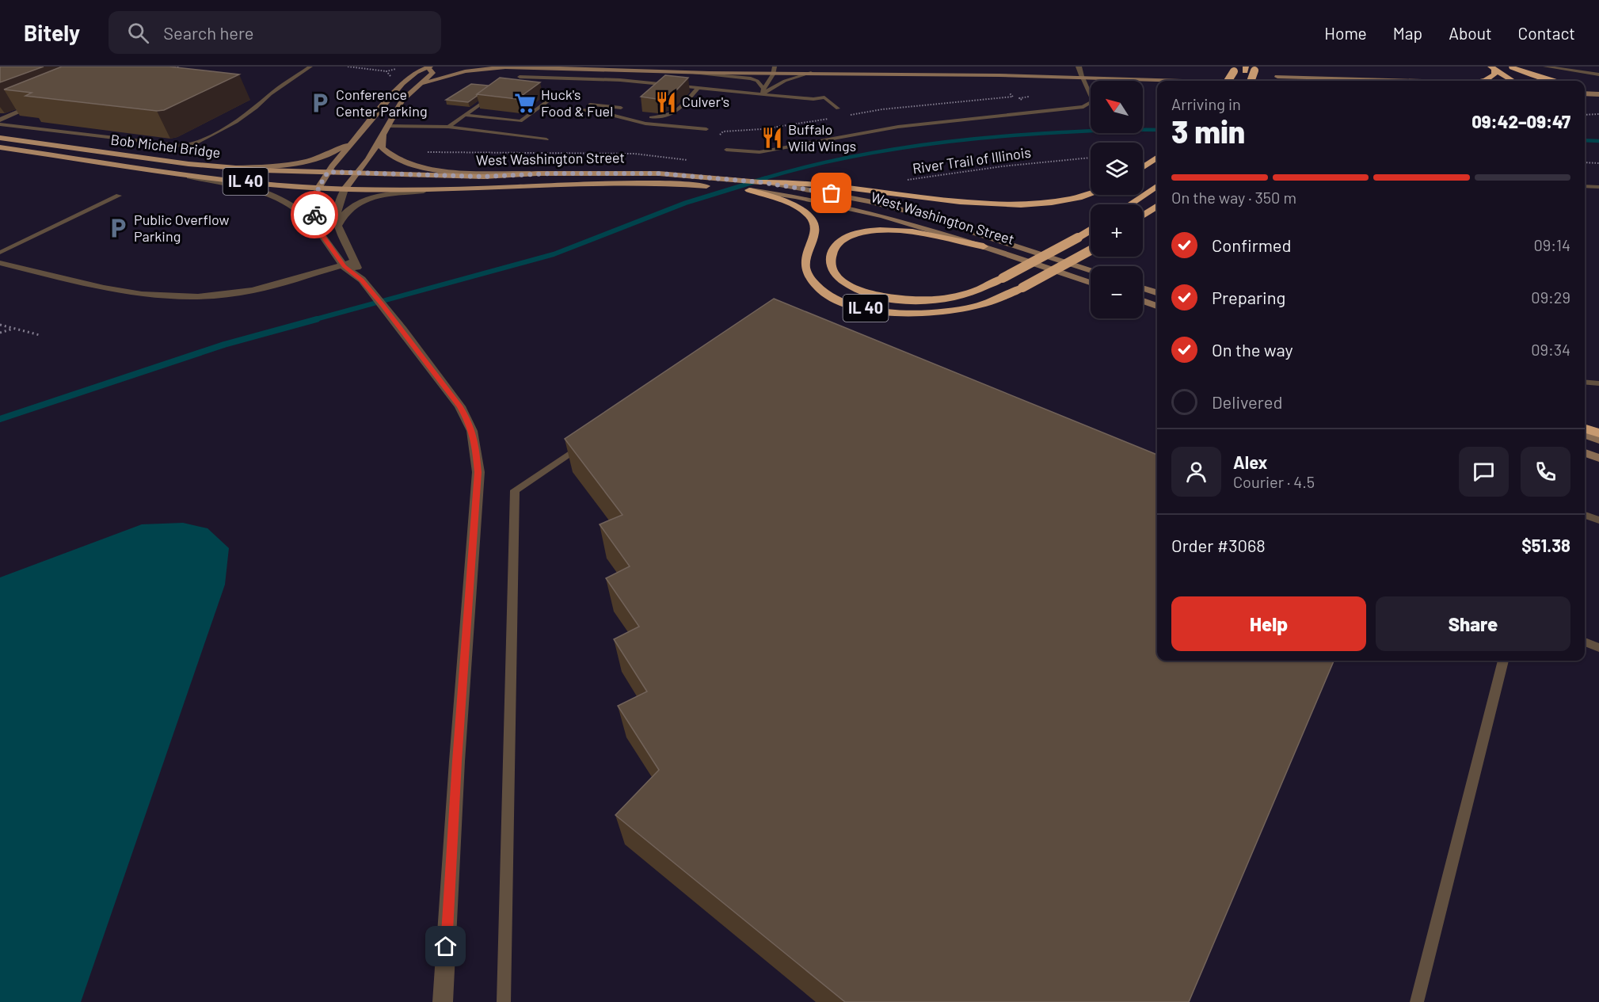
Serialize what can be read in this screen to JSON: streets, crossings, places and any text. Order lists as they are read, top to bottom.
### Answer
{
  "streets": {
    "highway": ["IL 40"],
    "main road": ["Bob Michel Bridge", "West Washington Street"],
    "path": ["River Trail of Illinois"]
  },
  "crossings": [
    ["Bob Michel Bridge", "West Washington Street"],
    ["West Washington Street", "IL 40"]
  ],
  "places": {
    "restaurant": ["Culver's", "Buffalo Wild Wings"],
    "parking": ["Conference Center Parking", "Public Overflow Parking"],
    "supermarket": ["Huck's Food & Fuel"]
  },
  "north": "top left",
  "page": {
    "header": "Bitely",
    "search": "Search here",
    "nav": [
      "Home",
      "Map",
      "About",
      "Contact"
    ],
    "map_buttons": ["+", "−"],
    "heading": ["3 min", "Arriving in", "09:42–09:47"],
    "panel": [
      "Alex",
      "Courier · 4.5",
      "Order #3068",
      "$51.38"
    ],
    "bar": "On the way · 350 m",
    "list": [
      ["Confirmed", "09:14"],
      ["Preparing", "09:29"],
      ["On the way", "09:34"],
      "Delivered"
    ],
    "buttons": ["Help", "Share"]
  }
}
